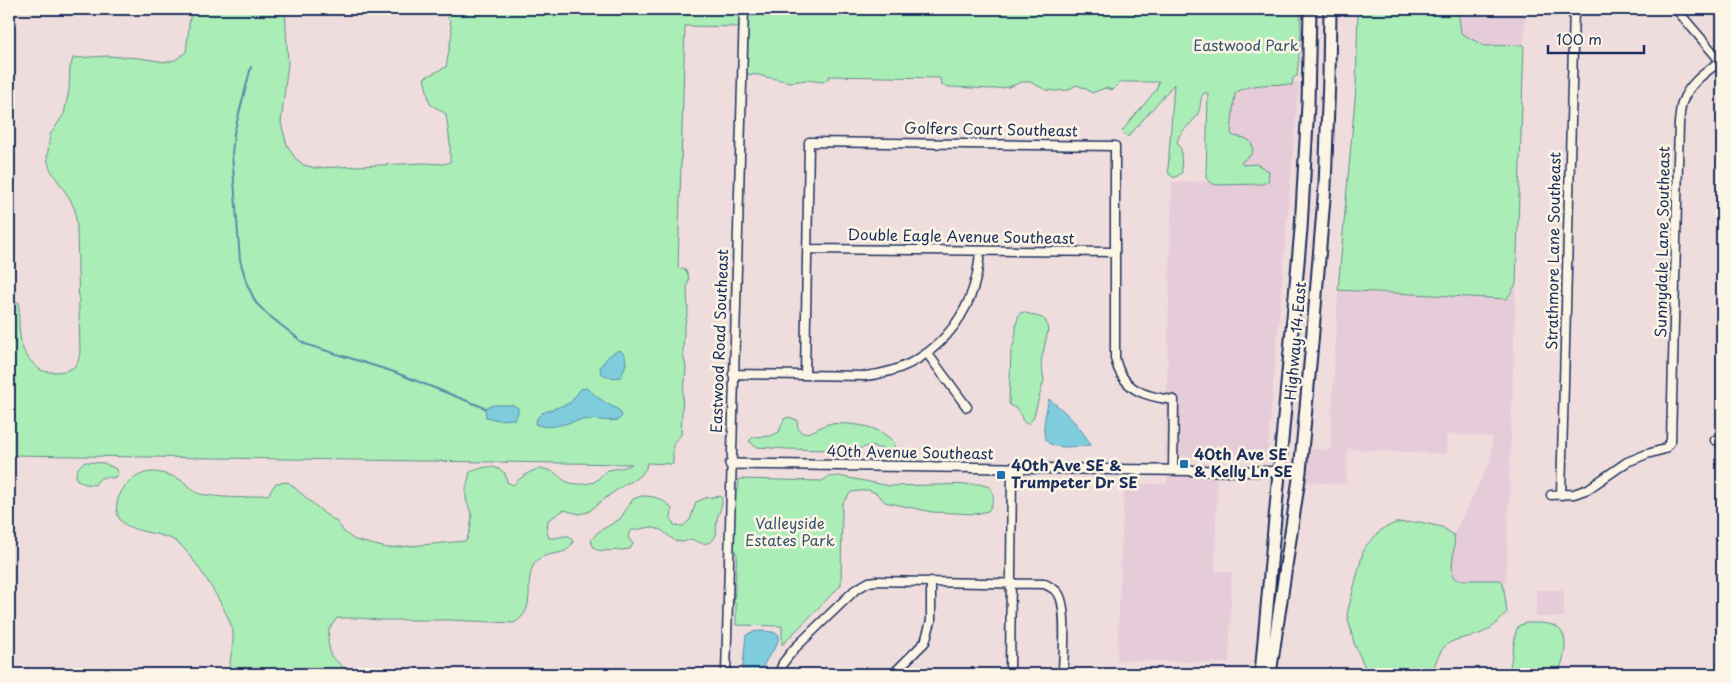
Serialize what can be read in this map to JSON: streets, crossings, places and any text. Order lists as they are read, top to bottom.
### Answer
{
  "streets": {
    "main road": ["Highway 14 East"],
    "street": [
      "Golfers Court Southeast",
      "Double Eagle Avenue Southeast",
      "Sunnydale Lane Southeast",
      "Strathmore Lane Southeast",
      "Eastwood Road Southeast",
      "40th Avenue Southeast"
    ]
  },
  "crossings": [
    ["Golfers Court Southeast", "Double Eagle Avenue Southeast"],
    ["Golfers Court Southeast", "40th Avenue Southeast"],
    ["Sunnydale Lane Southeast", "Strathmore Lane Southeast"],
    ["Eastwood Road Southeast", "40th Avenue Southeast"],
    ["Highway 14 East", "40th Avenue Southeast"]
  ],
  "parks": ["Eastwood Park", "Valleyside Estates Park"],
  "places": {
    "transit": ["40th Ave SE & Kelly Ln SE", "40th Ave SE & Trumpeter Dr SE"]
  },
  "scale_bar": "100 m"
}
